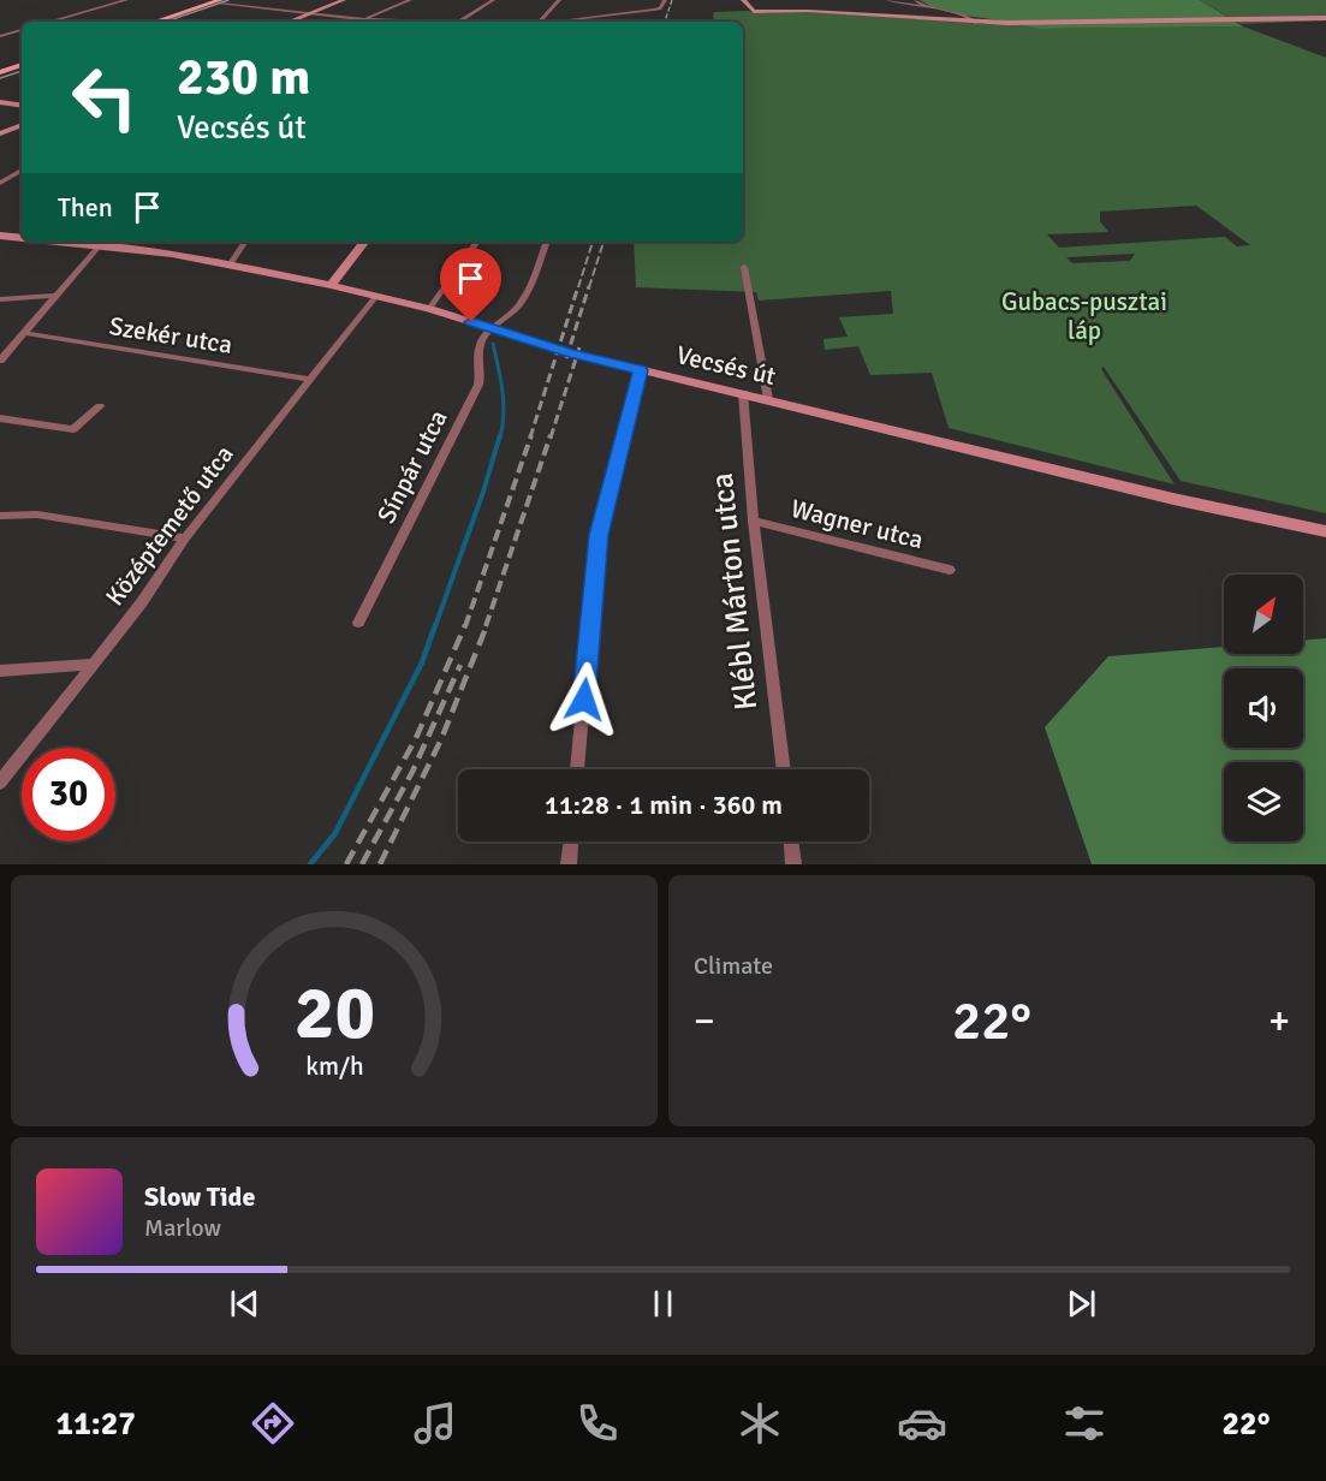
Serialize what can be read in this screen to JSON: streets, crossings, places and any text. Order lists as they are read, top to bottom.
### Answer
{
  "streets": {
    "street": [
      "Szekér utca",
      "Vecsés út",
      "Sínpár utca",
      "Wagner utca",
      "Középtemető utca",
      "Klébl Márton utca"
    ]
  },
  "crossings": [
    ["Szekér utca", "Középtemető utca"],
    ["Vecsés út", "Sínpár utca"],
    ["Vecsés út", "Középtemető utca"],
    ["Vecsés út", "Klébl Márton utca"],
    ["Wagner utca", "Klébl Márton utca"]
  ],
  "parks": ["Gubacs-pusztai láp"],
  "north": "top right",
  "page": {
    "turn": ["230 m", "Vecsés út"],
    "then": "Then",
    "limit": "30",
    "trip": "11:28 · 1 min · 360 m",
    "tile": "Climate",
    "heat": ["−", "22°", "+"],
    "song": ["Slow Tide", "Marlow"],
    "tabs": ["11:27", "22°"],
    "gauge": ["20", "km/h"]
  }
}
